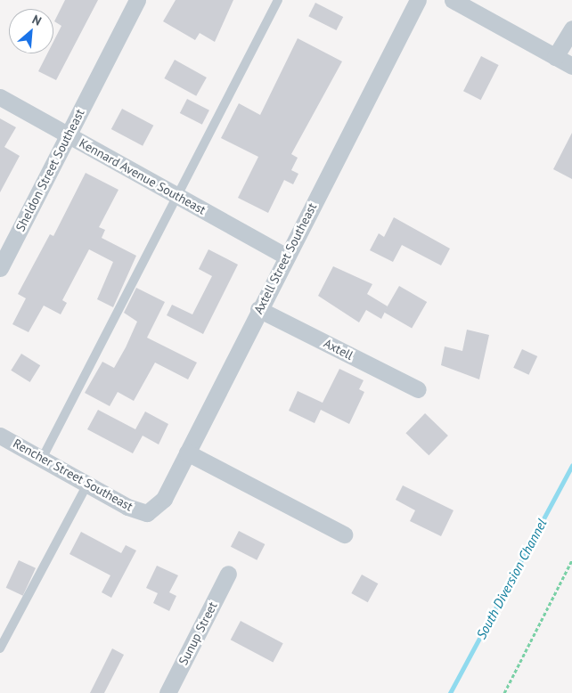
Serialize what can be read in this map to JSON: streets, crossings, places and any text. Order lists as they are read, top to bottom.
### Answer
{
  "streets": {
    "street": [
      "Sheldon Street Southeast",
      "Kennard Avenue Southeast",
      "Axtell Street Southeast",
      "Axtell",
      "Rencher Street Southeast",
      "Sunup Street"
    ]
  },
  "crossings": [
    ["Sheldon Street Southeast", "Kennard Avenue Southeast"],
    ["Kennard Avenue Southeast", "Axtell Street Southeast"],
    ["Axtell Street Southeast", "Axtell"],
    ["Axtell Street Southeast", "Rencher Street Southeast"]
  ],
  "water": ["South Diversion Channel"],
  "north": "top right"
}
